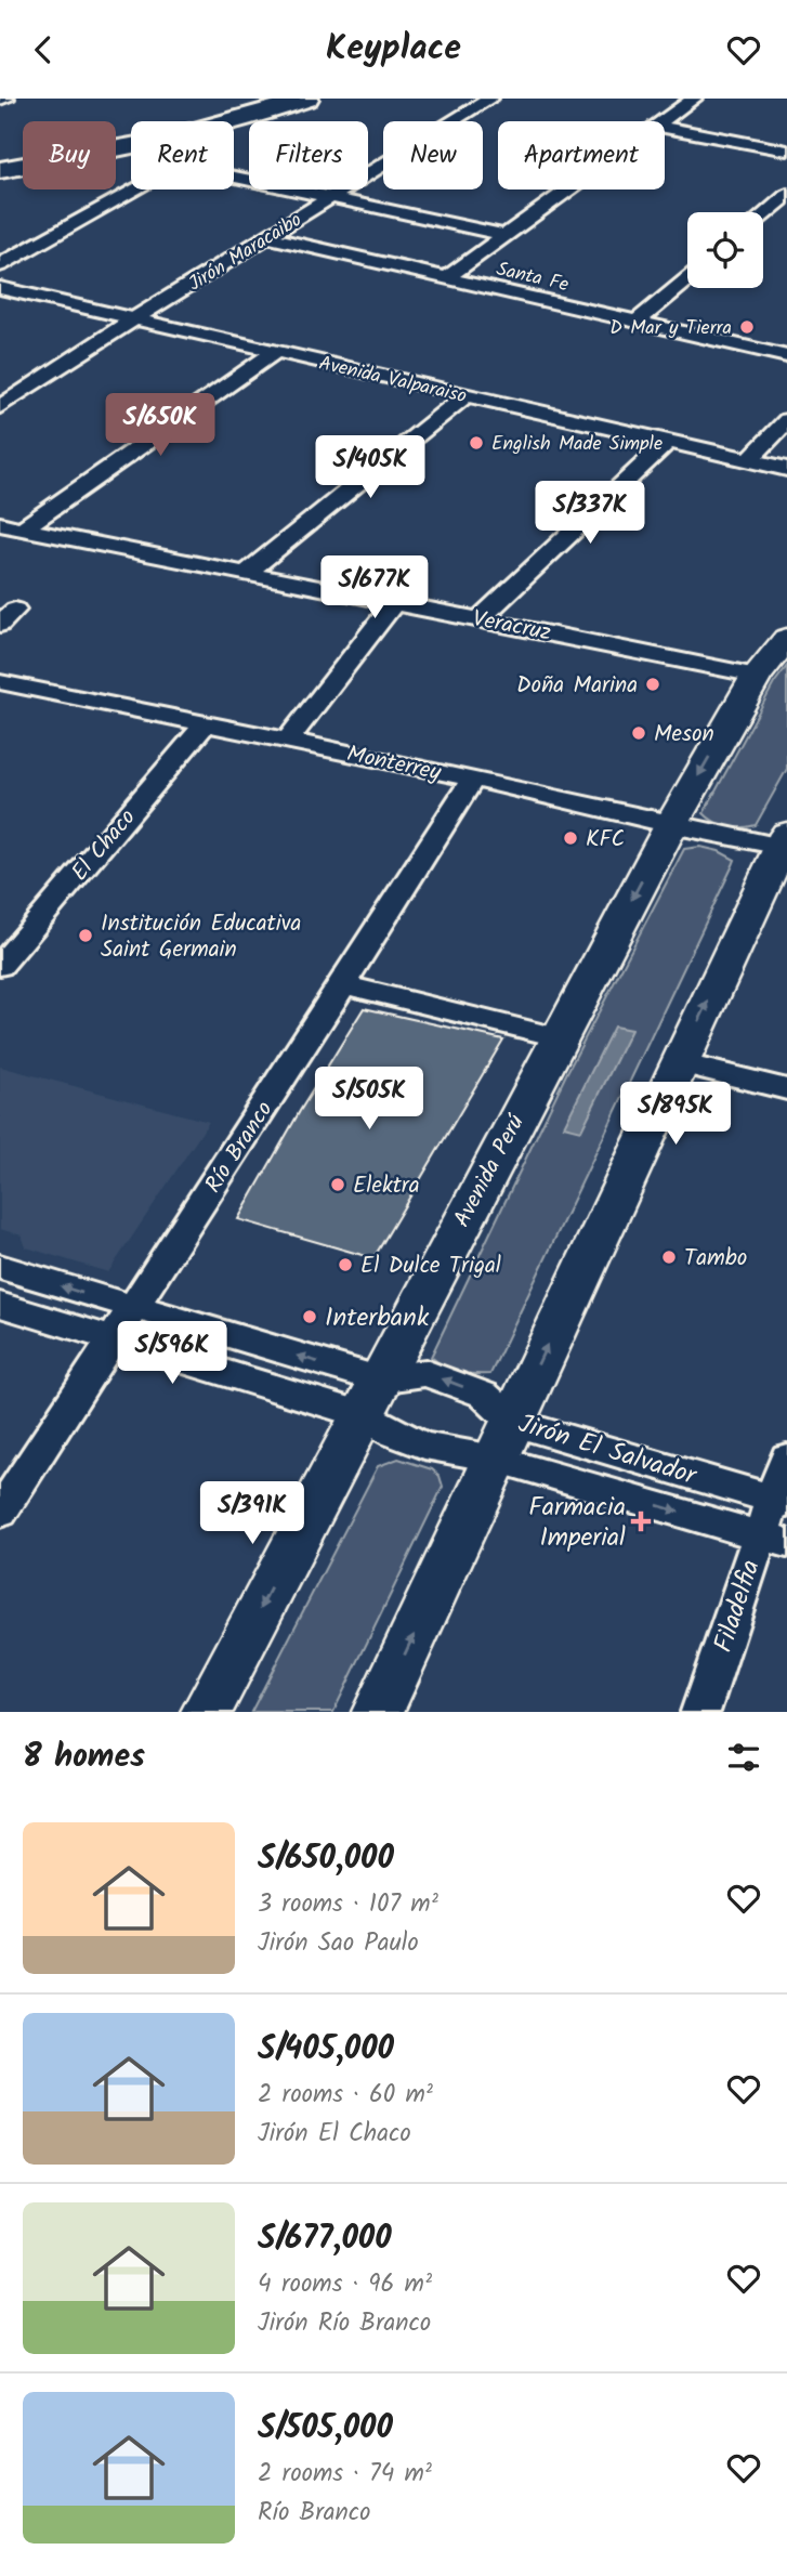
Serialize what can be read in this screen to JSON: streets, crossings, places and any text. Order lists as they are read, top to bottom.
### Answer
{
  "streets": {
    "main road": ["Avenida Perú"],
    "street": [
      "Jirón Maracaibo",
      "Santa Fe",
      "Avenida Valparaiso",
      "Veracruz",
      "Monterrey",
      "El Chaco",
      "Río Branco",
      "Jirón El Salvador",
      "Filadelfia"
    ]
  },
  "crossings": [
    ["Jirón Maracaibo", "Santa Fe"],
    ["Jirón Maracaibo", "Avenida Valparaiso"],
    ["Veracruz", "Avenida Perú"],
    ["Monterrey", "El Chaco"],
    ["Monterrey", "Río Branco"],
    ["Monterrey", "Avenida Perú"],
    ["Río Branco", "Jirón El Salvador"],
    ["Avenida Perú", "Jirón El Salvador"],
    ["Jirón El Salvador", "Filadelfia"]
  ],
  "places": {
    "other": [
      "D Mar y Tierra",
      "English Made Simple",
      "Doña Marina",
      "Meson",
      "KFC",
      "Institución Educativa Saint Germain",
      "Elektra",
      "Tambo",
      "El Dulce Trigal",
      "Interbank"
    ],
    "health": ["Farmacia Imperial"]
  },
  "page": {
    "header": "Keyplace",
    "chip": [
      "Buy",
      "Rent",
      "Filters",
      "New",
      "Apartment"
    ],
    "price": [
      "S/650K",
      "S/405K",
      "S/337K",
      "S/677K",
      "S/505K",
      "S/895K",
      "S/596K",
      "S/391K"
    ],
    "heading": "8 homes",
    "list": [
      {
        "name": "S/650,000",
        "note": "3 rooms · 107 m² · Jirón Sao Paulo"
      },
      {
        "name": "S/405,000",
        "note": "2 rooms · 60 m² · Jirón El Chaco"
      },
      {
        "name": "S/677,000",
        "note": "4 rooms · 96 m² · Jirón Río Branco"
      },
      {
        "name": "S/505,000",
        "note": "2 rooms · 74 m² · Río Branco"
      }
    ]
  }
}
